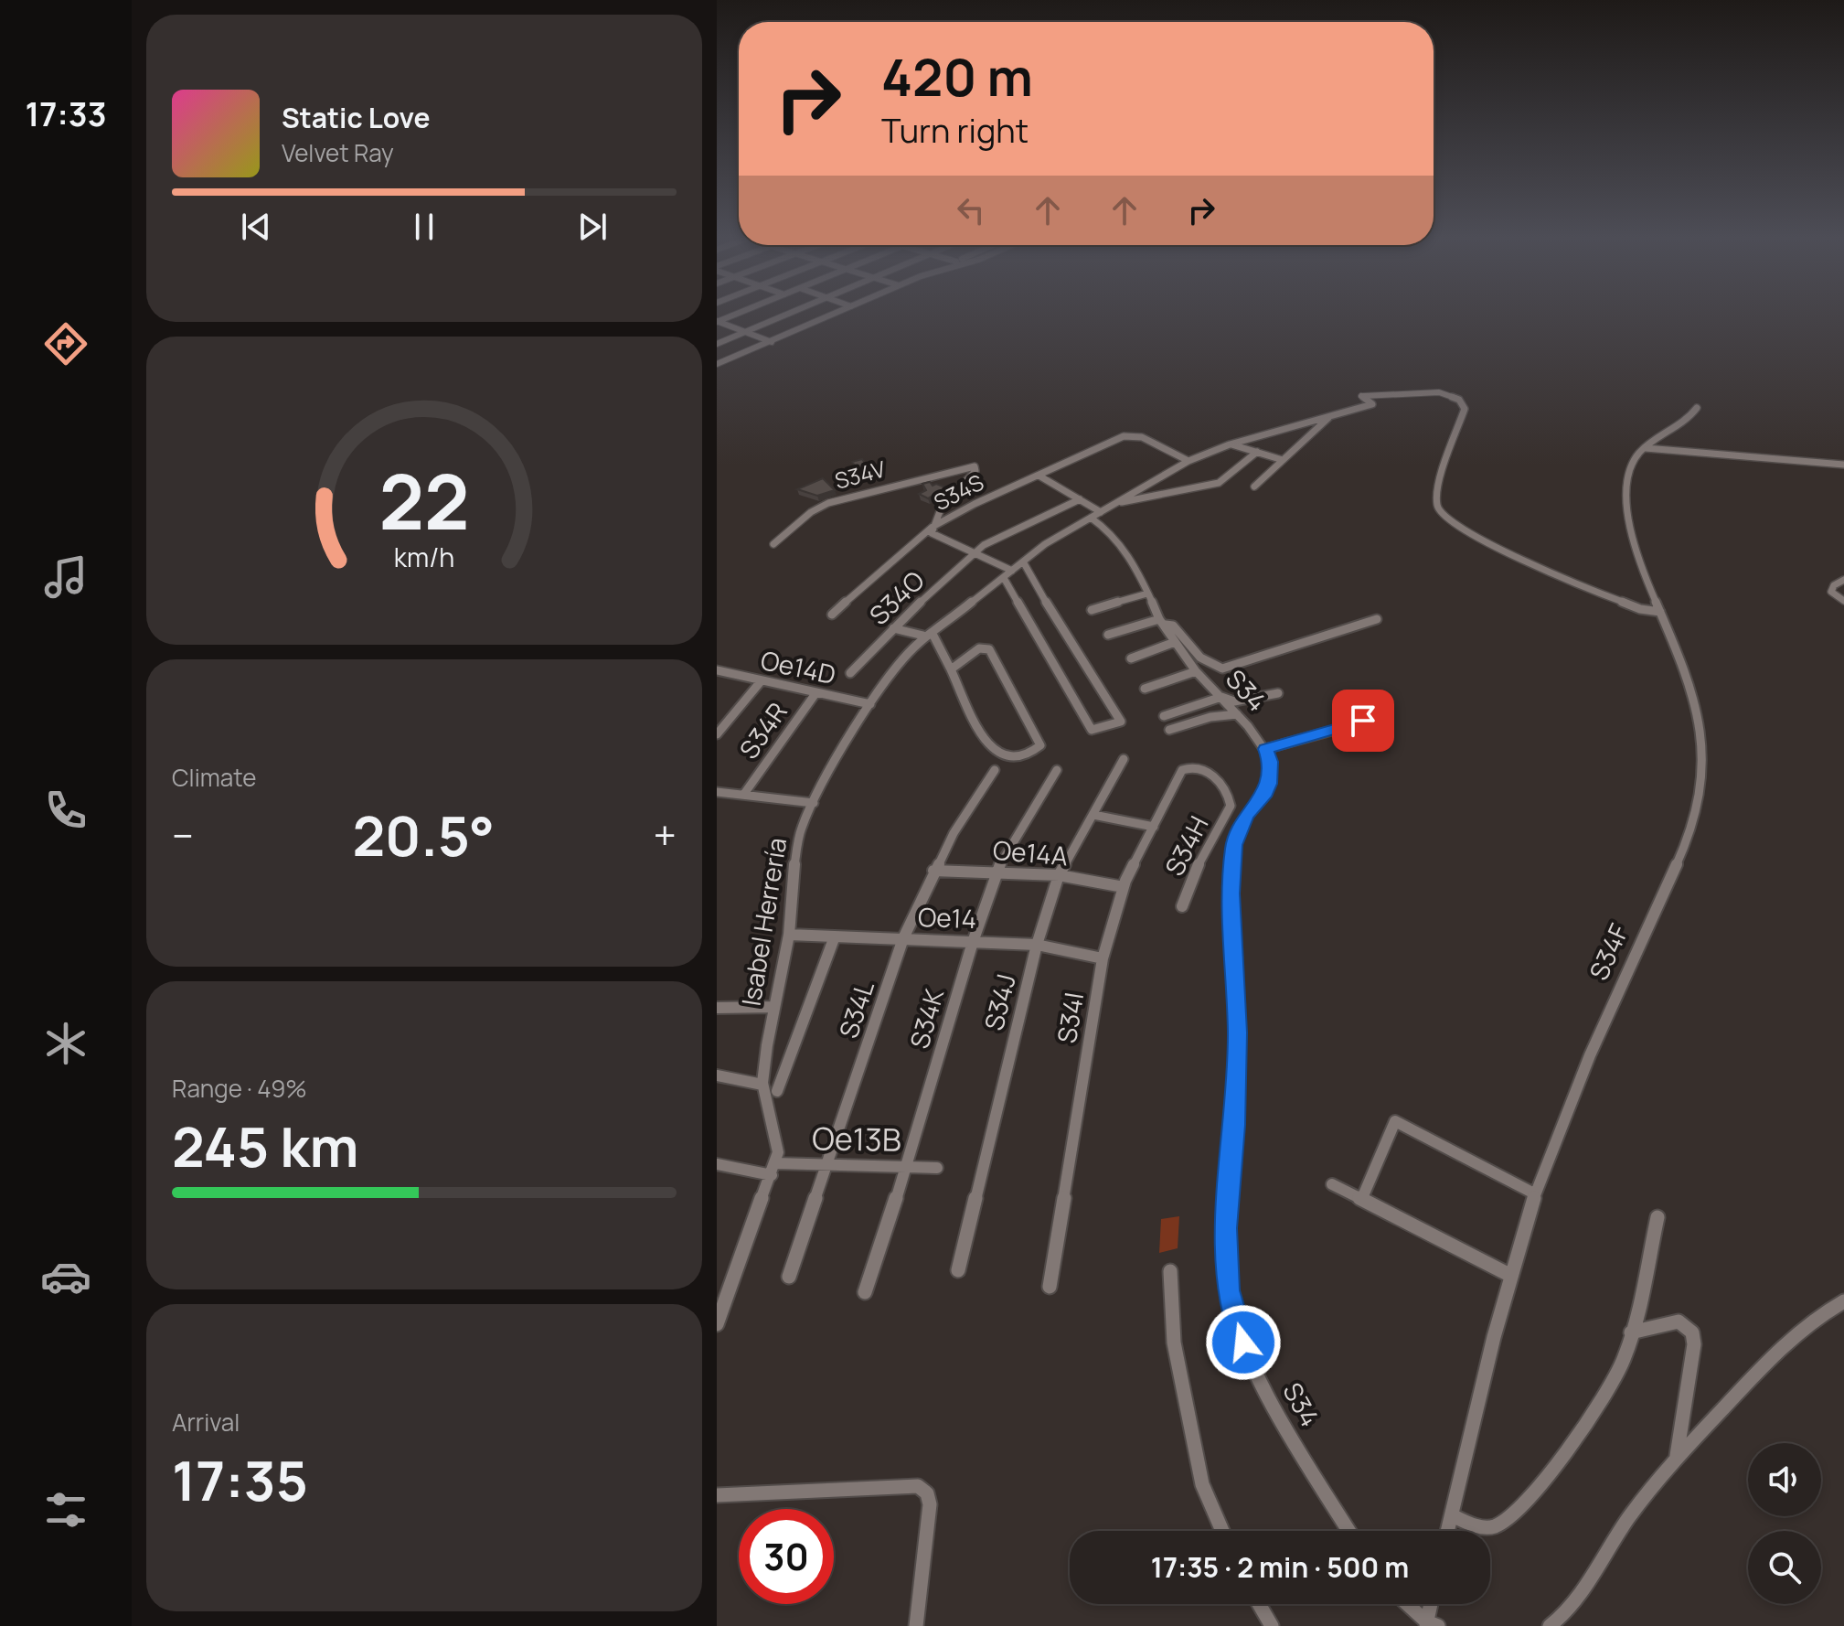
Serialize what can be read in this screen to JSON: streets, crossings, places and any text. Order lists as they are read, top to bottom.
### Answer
{
  "streets": {
    "street": [
      "S34V",
      "S34S",
      "S34O",
      "Oe14D",
      "S34",
      "S34R",
      "S34H",
      "Oe14A",
      "Oe14",
      "Isabel Herrería",
      "S34F",
      "S34J",
      "S34L",
      "S34I",
      "S34K",
      "Oe13B"
    ]
  },
  "crossings": [
    ["S34V", "S34S"],
    ["S34S", "S34"],
    ["S34S", "Isabel Herrería"],
    ["S34O", "S34"],
    ["Oe14D", "S34R"],
    ["Oe14D", "Isabel Herrería"],
    ["S34", "Isabel Herrería"],
    ["S34H", "S34I"],
    ["Oe14A", "S34J"],
    ["Oe14A", "S34L"],
    ["Oe14A", "S34I"],
    ["Oe14A", "S34K"],
    ["Oe14", "Isabel Herrería"],
    ["Oe14", "S34J"],
    ["Oe14", "S34L"],
    ["Oe14", "S34I"],
    ["Oe14", "S34K"],
    ["Isabel Herrería", "S34F"],
    ["Isabel Herrería", "Oe13B"],
    ["S34L", "Oe13B"],
    ["S34K", "Oe13B"]
  ],
  "page": {
    "tabs": "17:33",
    "turn": ["420 m", "Turn right"],
    "song": ["Static Love", "Velvet Ray"],
    "tile": [
      "Climate",
      ["Range · 49%", "245 km"],
      ["Arrival", "17:35"]
    ],
    "heat": ["−", "20.5°", "+"],
    "limit": "30",
    "trip": "17:35 · 2 min · 500 m",
    "gauge": ["22", "km/h"]
  }
}
